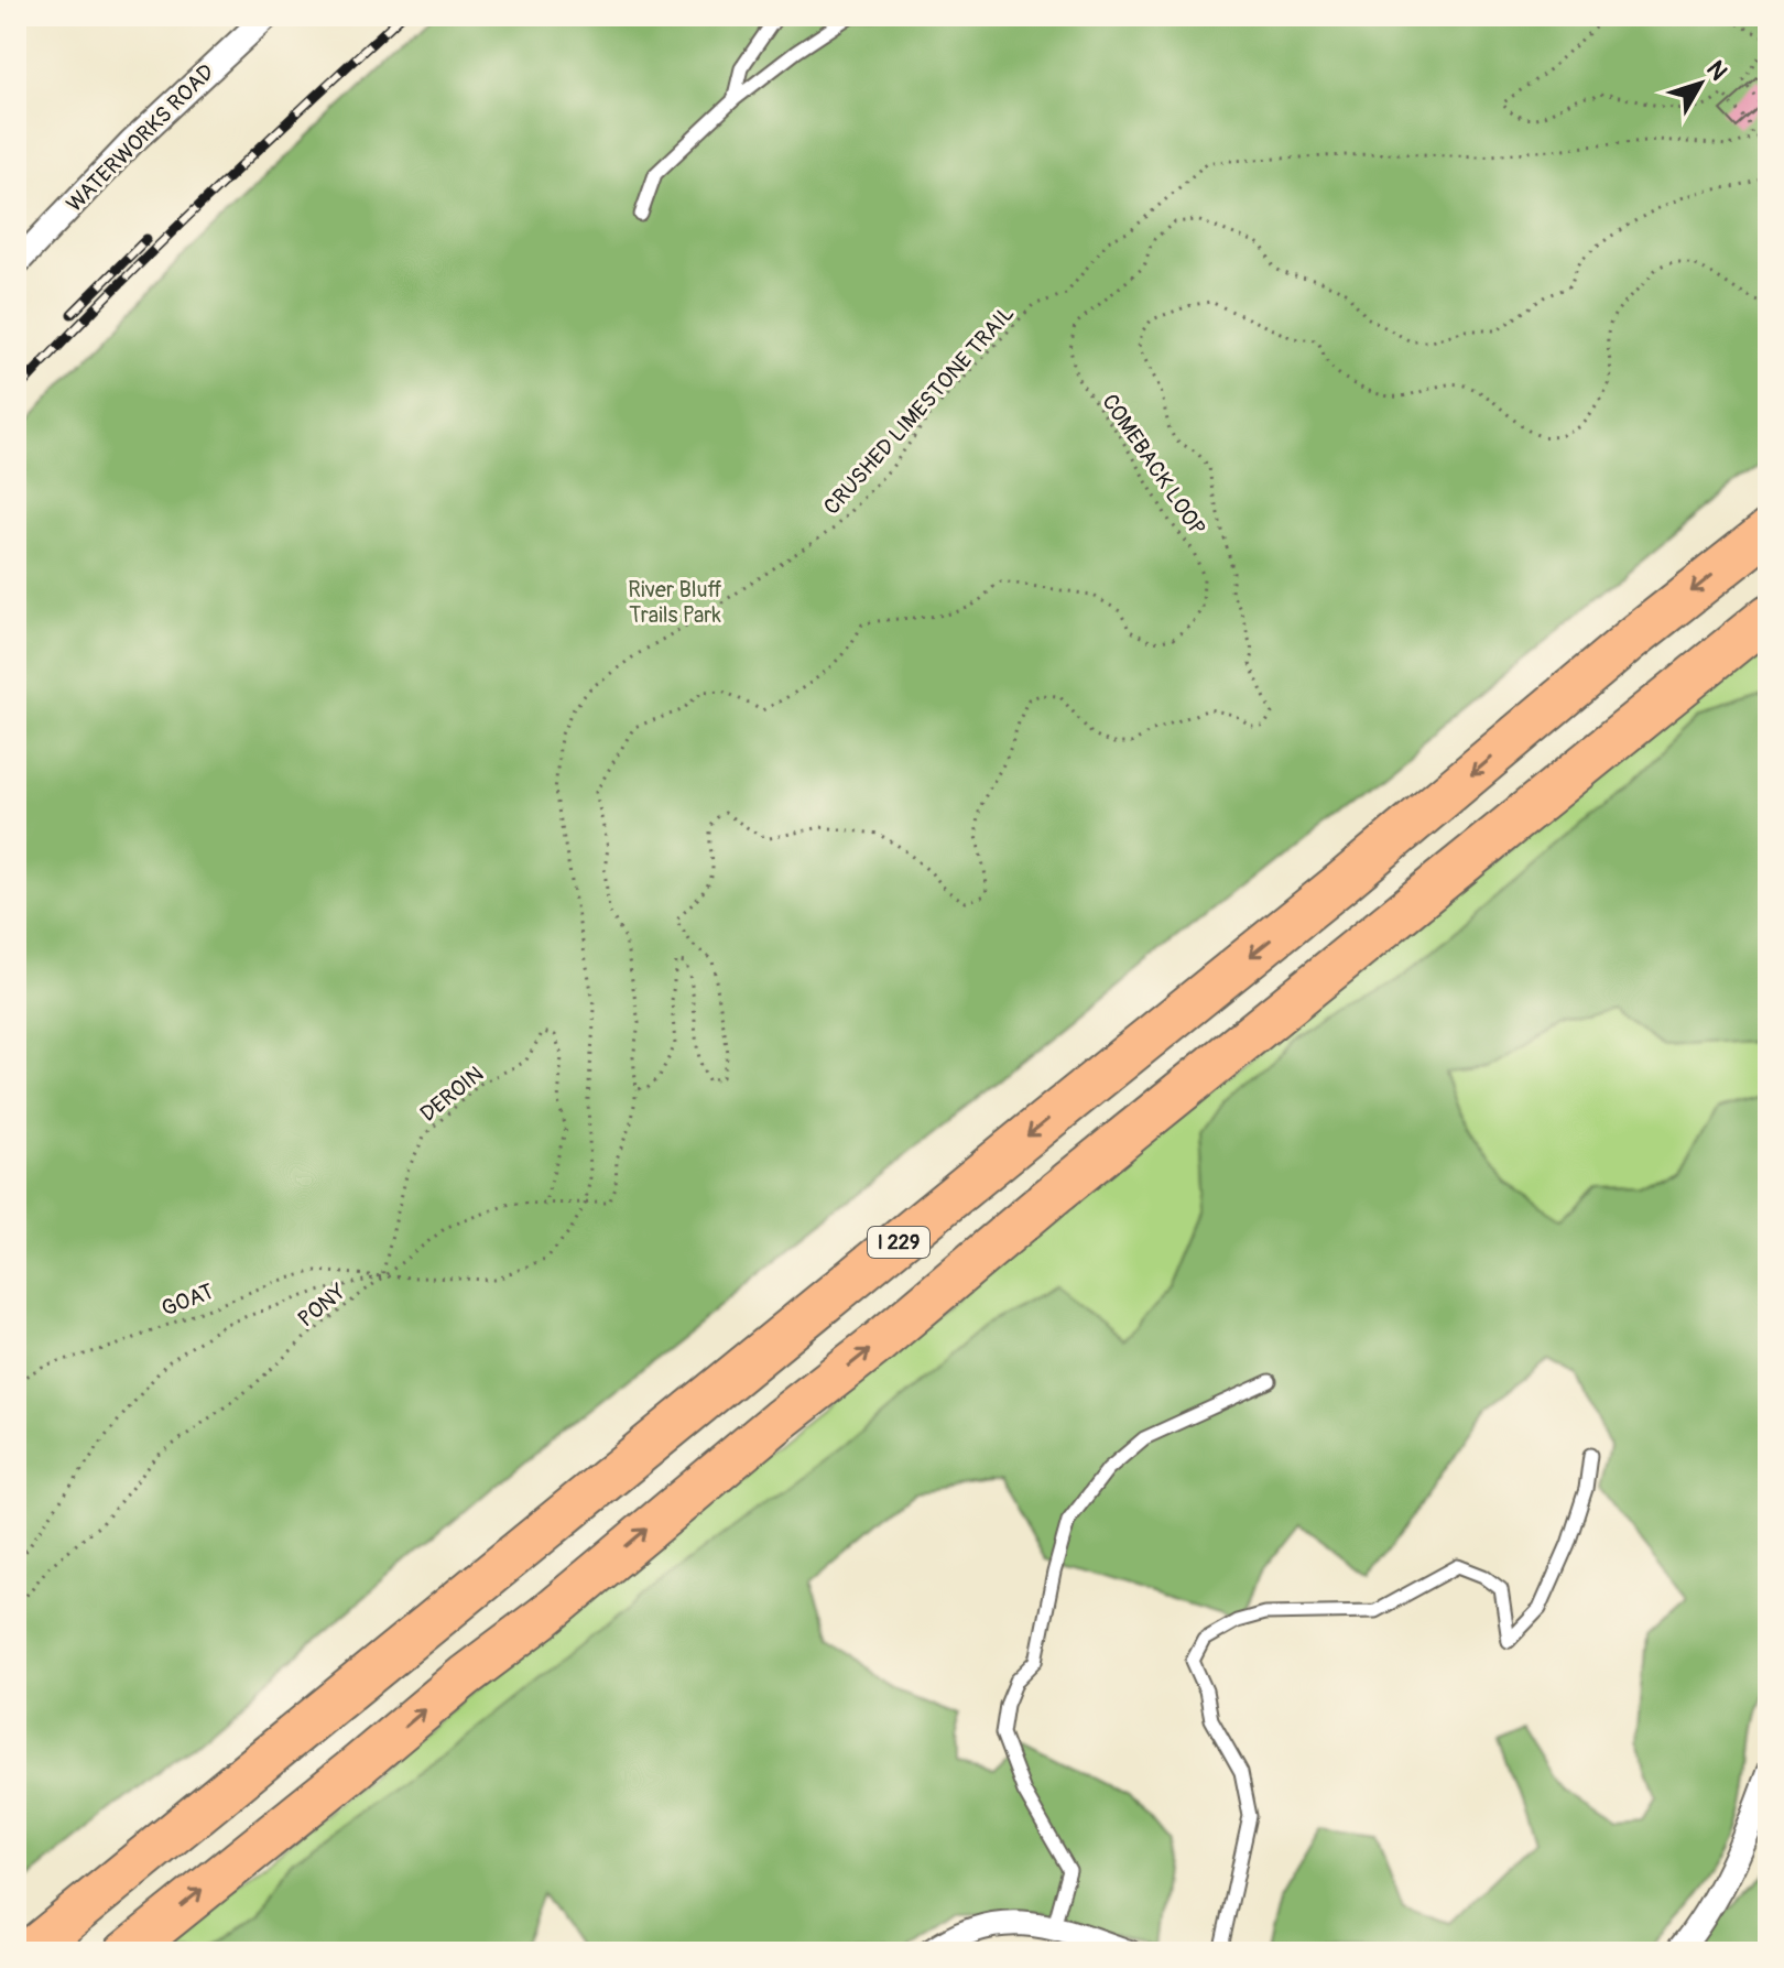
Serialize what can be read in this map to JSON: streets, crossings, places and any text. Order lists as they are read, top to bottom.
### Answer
{
  "streets": {
    "highway": ["I 229"],
    "street": ["WATERWORKS ROAD"],
    "path": [
      "CRUSHED LIMESTONE TRAIL",
      "COMEBACK LOOP",
      "DEROIN",
      "GOAT",
      "PONY"
    ]
  },
  "crossings": [
    ["CRUSHED LIMESTONE TRAIL", "DEROIN"],
    ["CRUSHED LIMESTONE TRAIL", "GOAT"],
    ["CRUSHED LIMESTONE TRAIL", "PONY"],
    ["DEROIN", "GOAT"],
    ["DEROIN", "PONY"],
    ["GOAT", "PONY"]
  ],
  "parks": ["River Bluff Trails Park"],
  "north": "top right"
}
